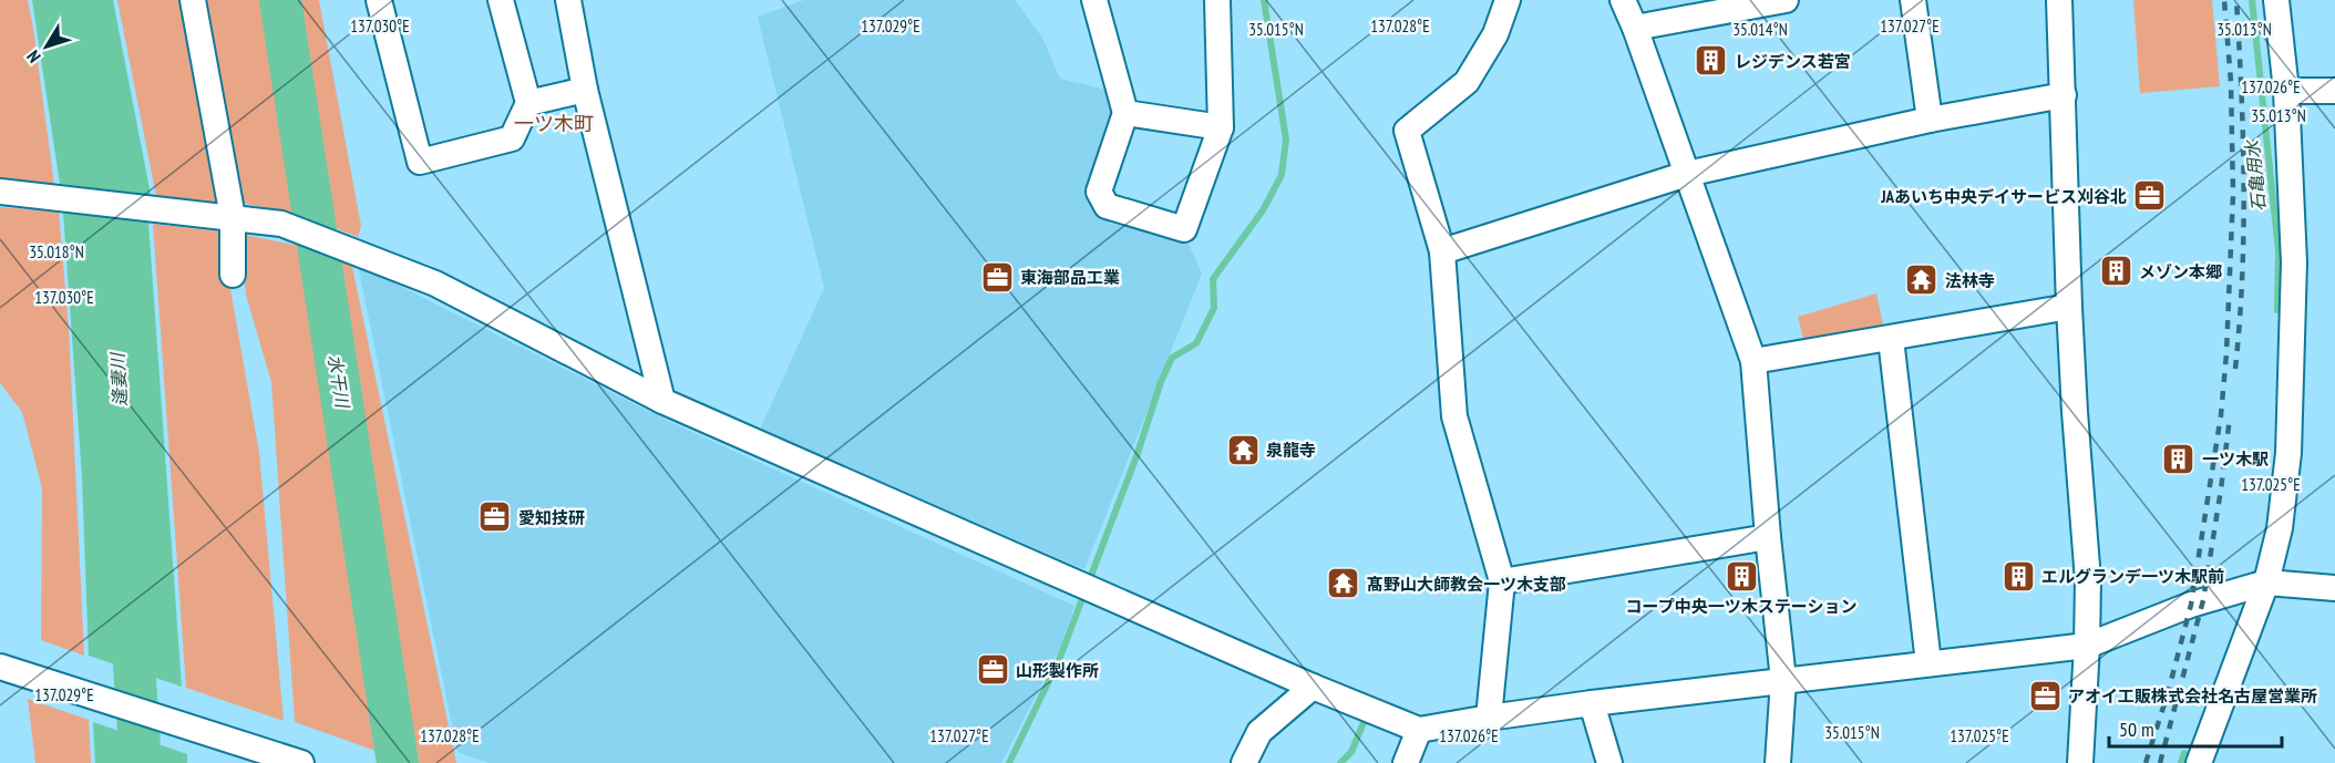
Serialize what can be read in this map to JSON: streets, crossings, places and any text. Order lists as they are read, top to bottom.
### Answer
{
  "districts": ["一ツ木町"],
  "water": ["石亀用水", "逢妻川", "水干川"],
  "places": {
    "building": [
      "レジデンス若宮",
      "メゾン本郷",
      "一ツ木駅",
      "コープ中央一ツ木ステーション",
      "エルグランデ一ツ木駅前"
    ],
    "office": [
      "JAあいち中央デイサービス刈谷北",
      "東海部品工業",
      "愛知技研",
      "山形製作所",
      "アオイ工販株式会社名古屋営業所"
    ],
    "temple": ["法林寺", "泉龍寺", "髙野山大師教会一ツ木支部"]
  },
  "scale_bar": "50 m",
  "north": "bottom left",
  "coordinates": [
    "137.030°E",
    "137.029°E",
    "137.028°E",
    "137.027°E",
    "35.015°N",
    "35.014°N",
    "35.013°N",
    "137.026°E",
    "35.018°N",
    "137.025°E"
  ]
}
